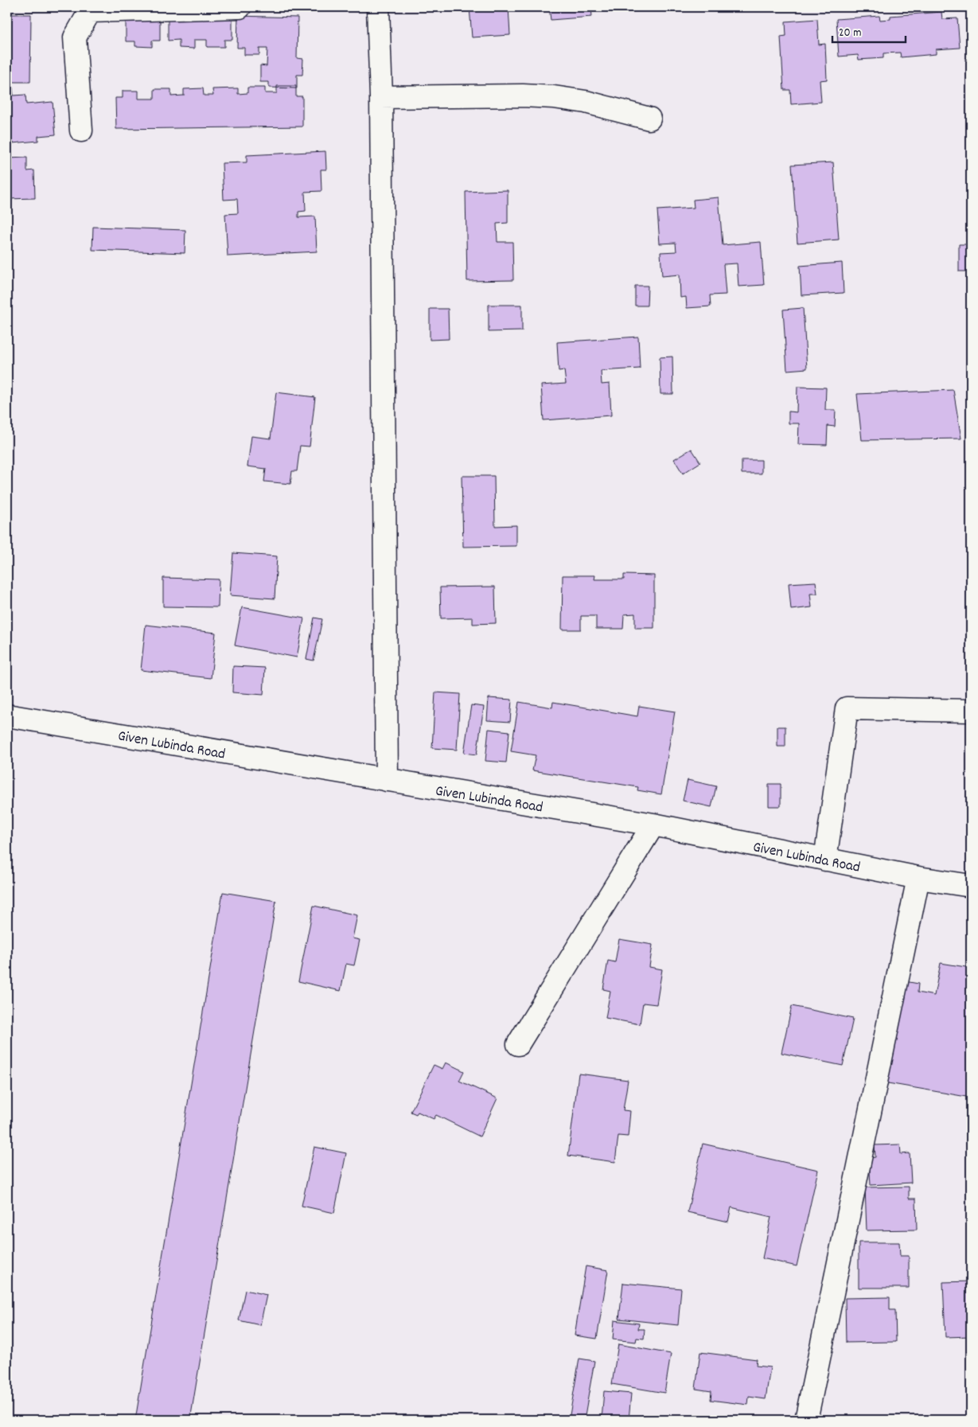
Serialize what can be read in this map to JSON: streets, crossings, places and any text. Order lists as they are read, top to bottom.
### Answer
{
  "streets": {
    "street": ["Given Lubinda Road"]
  },
  "scale_bar": "20 m"
}
